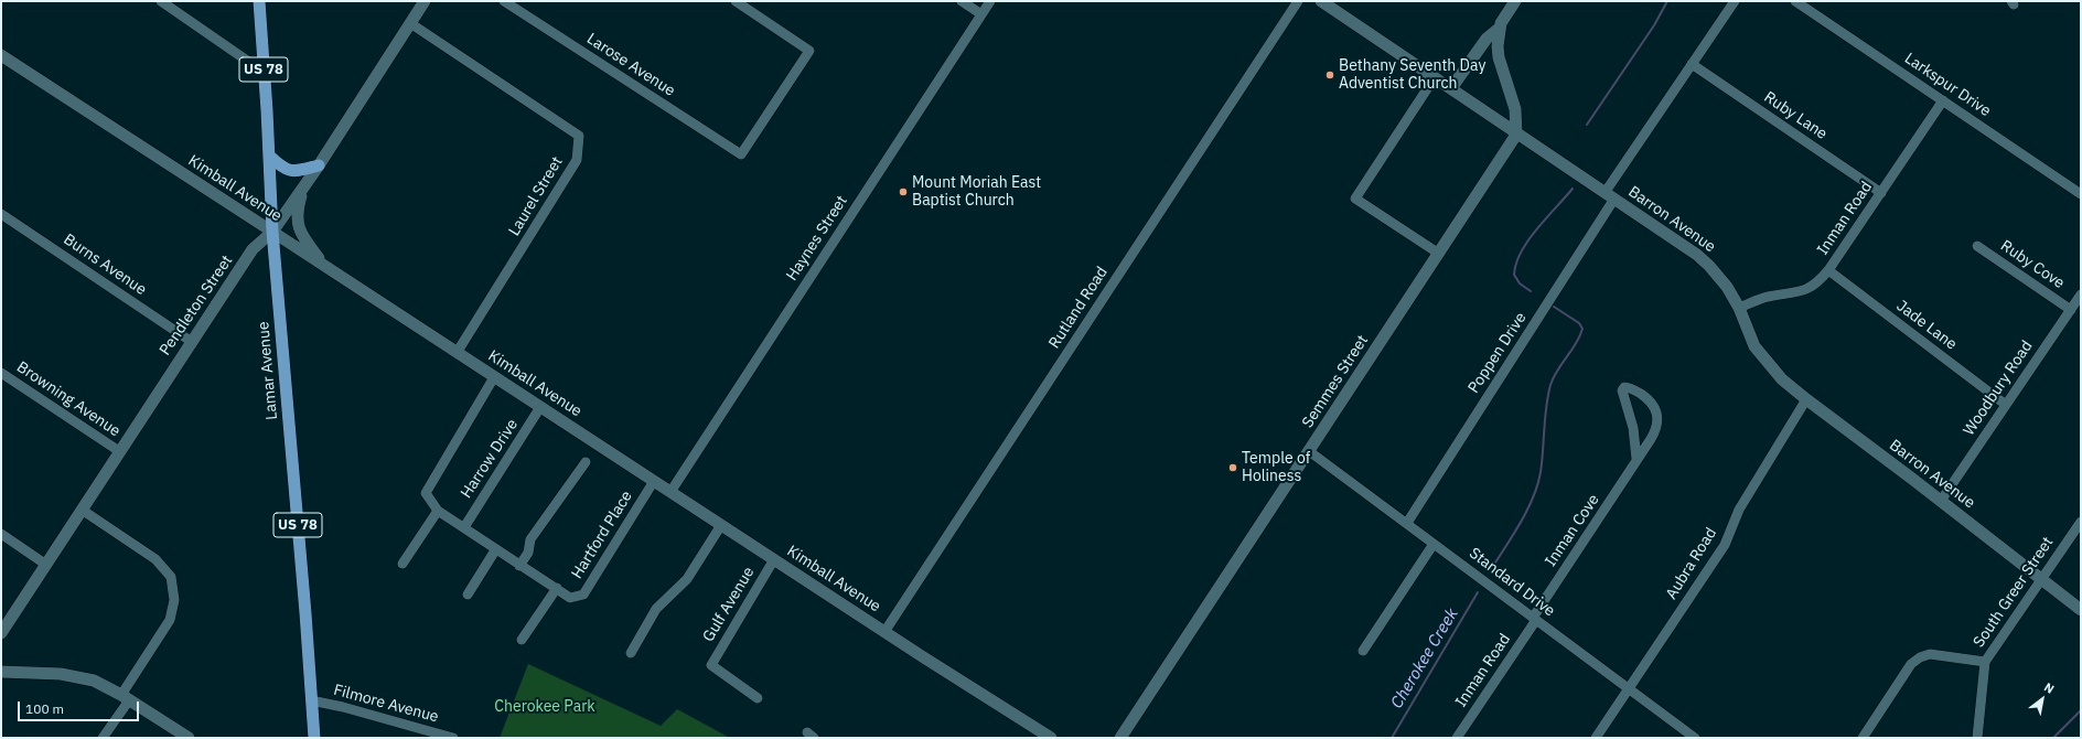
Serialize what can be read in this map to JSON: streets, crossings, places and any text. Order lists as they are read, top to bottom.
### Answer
{
  "streets": {
    "main road": [
      "US 78",
      "Kimball Avenue",
      "Barron Avenue",
      "Pendleton Street",
      "Lamar Avenue",
      "Semmes Street"
    ],
    "street": [
      "Larose Avenue",
      "Larkspur Drive",
      "Ruby Lane",
      "Laurel Street",
      "Inman Road",
      "Haynes Street",
      "Burns Avenue",
      "Ruby Cove",
      "Rutland Road",
      "Jade Lane",
      "Poppen Drive",
      "Woodbury Road",
      "Browning Avenue",
      "Harrow Drive",
      "Inman Cove",
      "Hartford Place",
      "Aubra Road",
      "Standard Drive",
      "South Greer Street",
      "Gulf Avenue",
      "Filmore Avenue"
    ]
  },
  "crossings": [
    ["Larkspur Drive", "Inman Road"],
    ["Ruby Lane", "Inman Road"],
    ["Ruby Lane", "Poppen Drive"],
    ["Kimball Avenue", "Laurel Street"],
    ["Kimball Avenue", "Haynes Street"],
    ["Kimball Avenue", "Pendleton Street"],
    ["Kimball Avenue", "Rutland Road"],
    ["Kimball Avenue", "Lamar Avenue"],
    ["Kimball Avenue", "Harrow Drive"],
    ["Kimball Avenue", "Hartford Place"],
    ["Kimball Avenue", "Gulf Avenue"],
    ["Laurel Street", "Pendleton Street"],
    ["Inman Road", "Barron Avenue"],
    ["Inman Road", "Jade Lane"],
    ["Inman Road", "Inman Cove"],
    ["Inman Road", "Standard Drive"],
    ["Barron Avenue", "Poppen Drive"],
    ["Barron Avenue", "Semmes Street"],
    ["Barron Avenue", "Woodbury Road"],
    ["Barron Avenue", "Aubra Road"],
    ["Barron Avenue", "South Greer Street"],
    ["Burns Avenue", "Pendleton Street"],
    ["Ruby Cove", "Woodbury Road"],
    ["Pendleton Street", "Lamar Avenue"],
    ["Pendleton Street", "Browning Avenue"],
    ["Jade Lane", "Woodbury Road"],
    ["Poppen Drive", "Standard Drive"],
    ["Lamar Avenue", "Filmore Avenue"],
    ["Semmes Street", "Standard Drive"],
    ["Inman Cove", "Standard Drive"],
    ["Aubra Road", "Standard Drive"]
  ],
  "water": ["Cherokee Creek"],
  "parks": ["Cherokee Park"],
  "places": ["Bethany Seventh Day Adventist Church", "Mount Moriah East Baptist Church", "Temple of Holiness"],
  "scale_bar": "100 m",
  "north": "top right"
}
